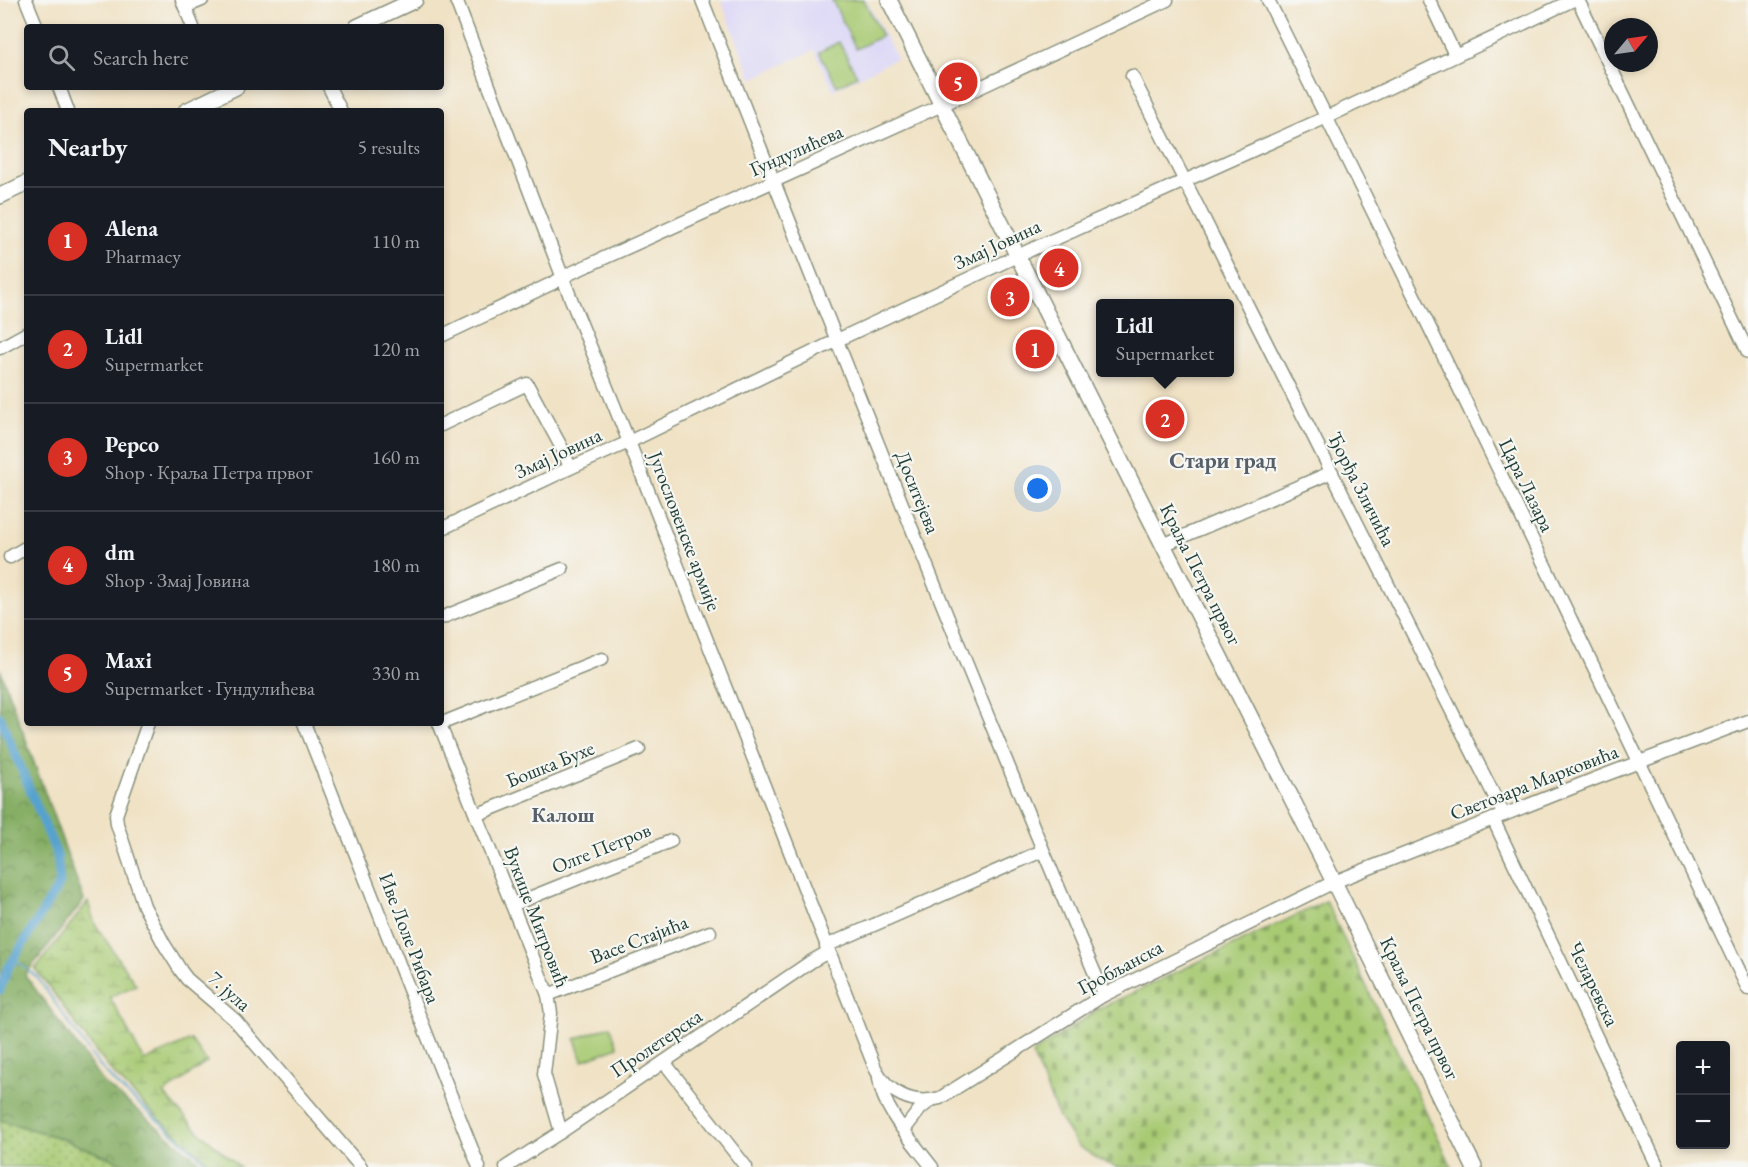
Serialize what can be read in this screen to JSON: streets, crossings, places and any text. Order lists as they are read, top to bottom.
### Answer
{
  "streets": {
    "main road": ["Краља Петра првог"],
    "street": [
      "Гундулићева",
      "Змај Јовина",
      "Цара Лазара",
      "Ђорђа Зличића",
      "Доситејева",
      "Југословенске армије",
      "Бошка Бухе",
      "Светозара Марковића",
      "Олге Петров",
      "Вукице Митровић",
      "Иве Лоле Рибара",
      "Васе Стајића",
      "Гробљанска",
      "Челаревска",
      "7. јула",
      "Пролетерска"
    ]
  },
  "crossings": [
    ["Гундулићева", "Доситејева"],
    ["Гундулићева", "Југословенске армије"],
    ["Гундулићева", "Краља Петра првог"],
    ["Змај Јовина", "Цара Лазара"],
    ["Змај Јовина", "Ђорђа Зличића"],
    ["Змај Јовина", "Доситејева"],
    ["Змај Јовина", "Југословенске армије"],
    ["Змај Јовина", "Краља Петра првог"],
    ["Цара Лазара", "Светозара Марковића"],
    ["Ђорђа Зличића", "Светозара Марковића"],
    ["Ђорђа Зличића", "Челаревска"],
    ["Доситејева", "Гробљанска"],
    ["Доситејева", "Пролетерска"],
    ["Југословенске армије", "Гробљанска"],
    ["Југословенске армије", "Пролетерска"],
    ["Краља Петра првог", "Светозара Марковића"],
    ["Краља Петра првог", "Гробљанска"],
    ["Бошка Бухе", "Вукице Митровић"],
    ["Светозара Марковића", "Гробљанска"],
    ["Светозара Марковића", "Челаревска"],
    ["Олге Петров", "Вукице Митровић"],
    ["Вукице Митровић", "Васе Стајића"],
    ["Вукице Митровић", "Пролетерска"]
  ],
  "districts": ["Стари град", "Калош"],
  "north": "top right",
  "page": {
    "search": "Search here",
    "pins": [
      "5",
      "4",
      "3",
      "1",
      "2"
    ],
    "heading": ["Nearby", "5 results"],
    "list": [
      {
        "mark": "1",
        "name": "Alena",
        "note": "Pharmacy",
        "value": "110 m"
      },
      {
        "mark": "2",
        "name": "Lidl",
        "note": "Supermarket",
        "value": "120 m"
      },
      {
        "mark": "3",
        "name": "Pepco",
        "note": "Shop · Краља Петра првог",
        "value": "160 m"
      },
      {
        "mark": "4",
        "name": "dm",
        "note": "Shop · Змај Јовина",
        "value": "180 m"
      },
      {
        "mark": "5",
        "name": "Maxi",
        "note": "Supermarket · Гундулићева",
        "value": "330 m"
      }
    ],
    "popup": ["Lidl", "Supermarket"],
    "map_buttons": ["+", "−"]
  }
}
